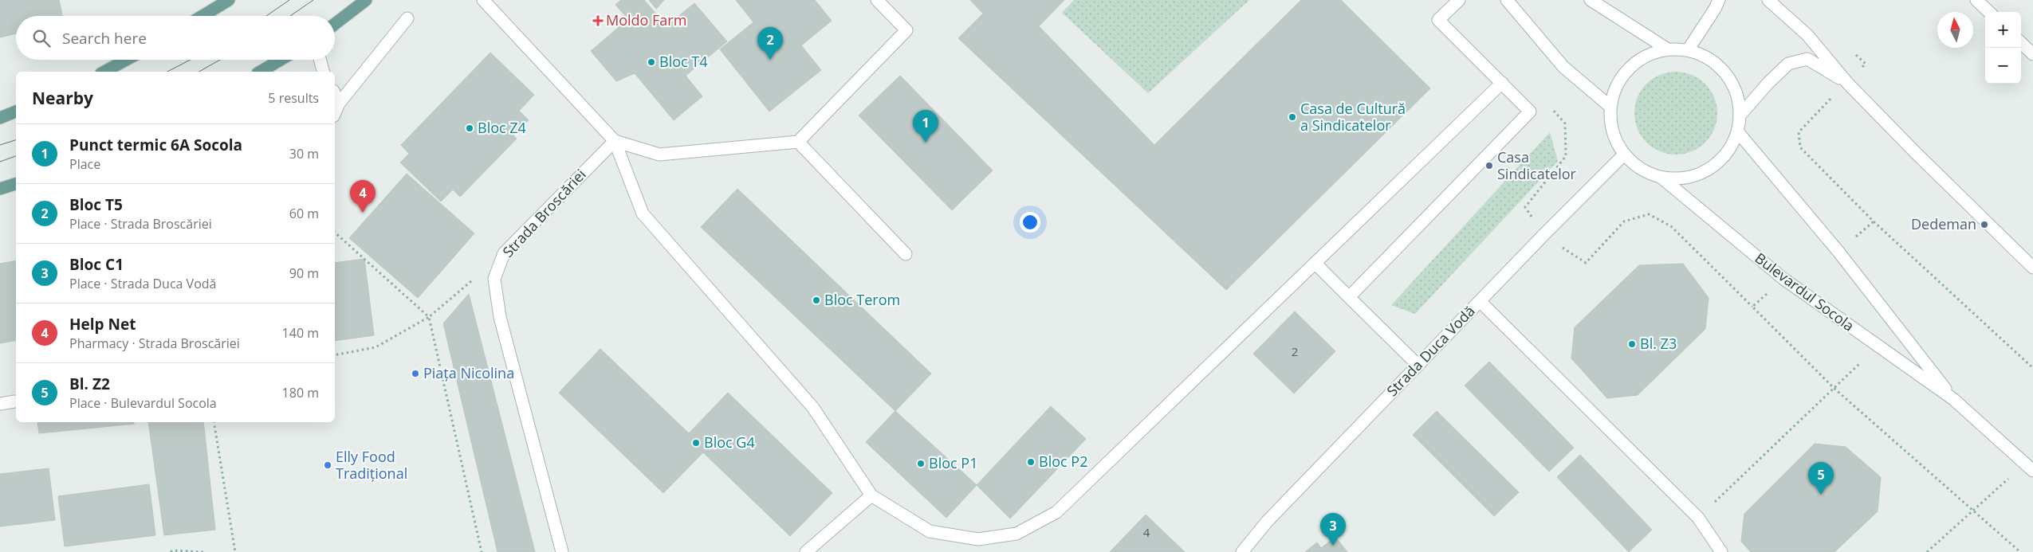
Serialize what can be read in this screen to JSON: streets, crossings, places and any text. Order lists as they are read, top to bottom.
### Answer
{
  "streets": {
    "main road": ["Strada Broscăriei", "Bulevardul Socola", "Strada Duca Vodă"]
  },
  "crossings": [
    ["Bulevardul Socola", "Strada Duca Vodă"]
  ],
  "places": {
    "health": ["Moldo Farm"],
    "other": [
      "Bloc T4",
      "Casa de Cultură a Sindicatelor",
      "Bloc Z4",
      "Casa Sindicatelor",
      "Dedeman",
      "Bloc Terom",
      "Bl. Z3",
      "Piața Nicolina",
      "Bloc G4",
      "Bloc P2",
      "Bloc P1",
      "Elly Food Tradițional"
    ]
  },
  "house_numbers": ["2", "4"],
  "north": "top",
  "page": {
    "map_buttons": ["+", "−"],
    "search": "Search here",
    "pins": [
      "2",
      "1",
      "4",
      "5",
      "3"
    ],
    "heading": ["Nearby", "5 results"],
    "list": [
      {
        "mark": "1",
        "name": "Punct termic 6A Socola",
        "note": "Place",
        "value": "30 m"
      },
      {
        "mark": "2",
        "name": "Bloc T5",
        "note": "Place · Strada Broscăriei",
        "value": "60 m"
      },
      {
        "mark": "3",
        "name": "Bloc C1",
        "note": "Place · Strada Duca Vodă",
        "value": "90 m"
      },
      {
        "mark": "4",
        "name": "Help Net",
        "note": "Pharmacy · Strada Broscăriei",
        "value": "140 m"
      },
      {
        "mark": "5",
        "name": "Bl. Z2",
        "note": "Place · Bulevardul Socola",
        "value": "180 m"
      }
    ]
  }
}
